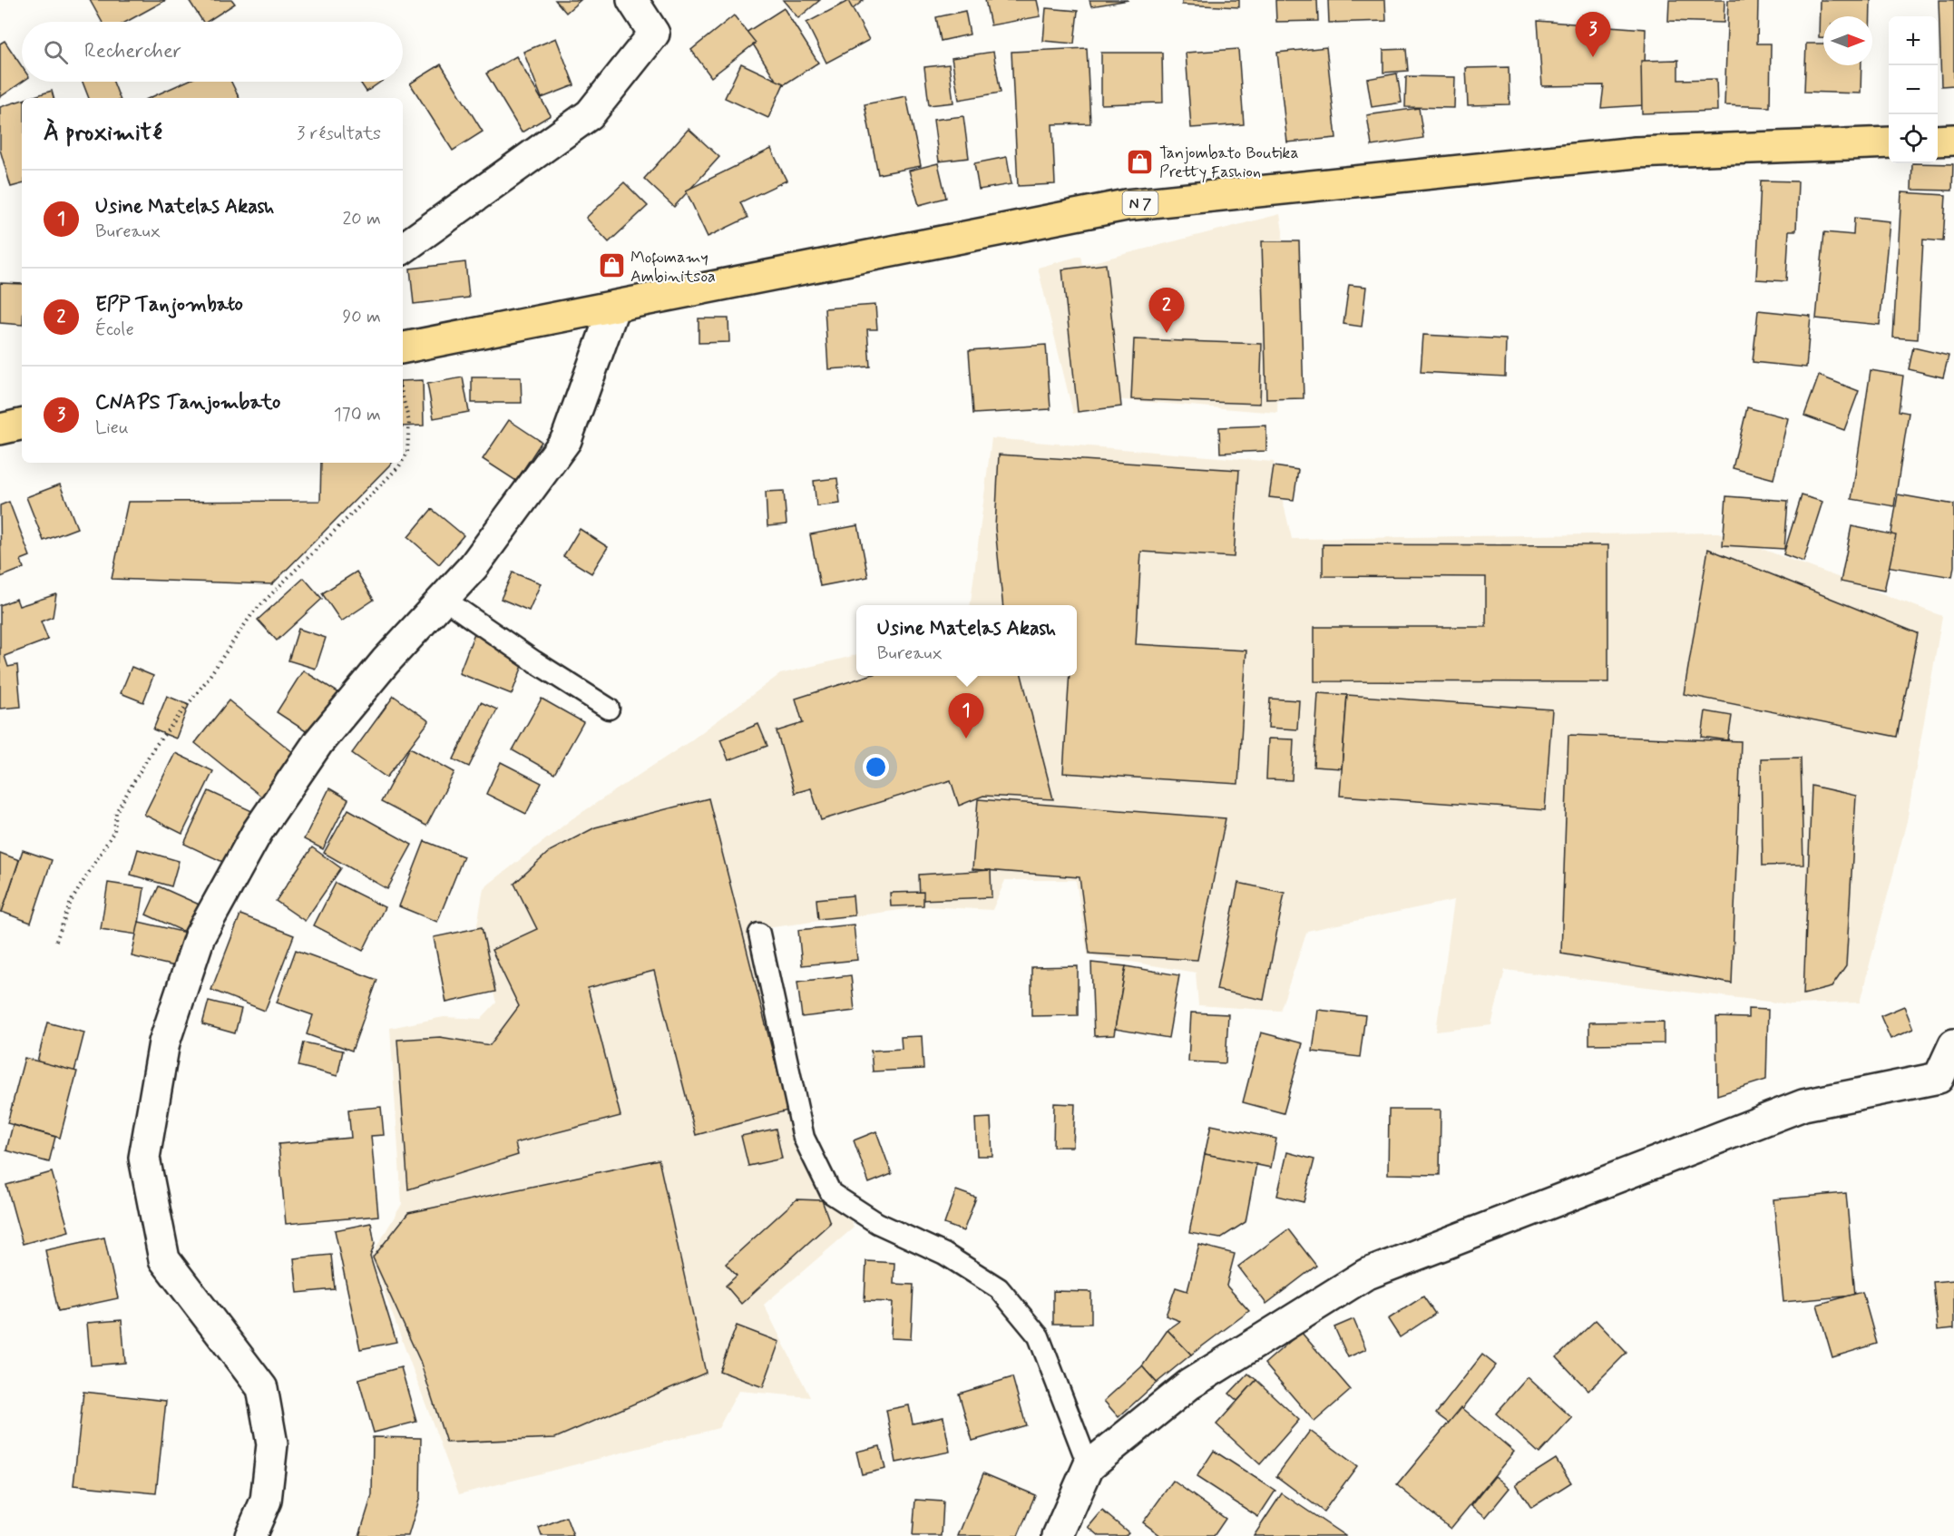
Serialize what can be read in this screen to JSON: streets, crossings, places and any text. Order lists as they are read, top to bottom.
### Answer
{
  "streets": {
    "main road": ["N 7"]
  },
  "places": {
    "shop": ["Tanjombato Boutika Pretty Fashion", "Mofomamy Ambinitsoa"]
  },
  "north": "right",
  "page": {
    "pins": ["3", "2", "1"],
    "map_buttons": ["+", "−"],
    "search": "Rechercher",
    "heading": ["À proximité", "3 résultats"],
    "list": [
      {
        "mark": "1",
        "name": "Usine Matelas Akash",
        "note": "Bureaux",
        "value": "20 m"
      },
      {
        "mark": "2",
        "name": "EPP Tanjombato",
        "note": "École",
        "value": "90 m"
      },
      {
        "mark": "3",
        "name": "CNAPS Tanjombato",
        "note": "Lieu",
        "value": "170 m"
      }
    ],
    "popup": ["Usine Matelas Akash", "Bureaux"]
  }
}
